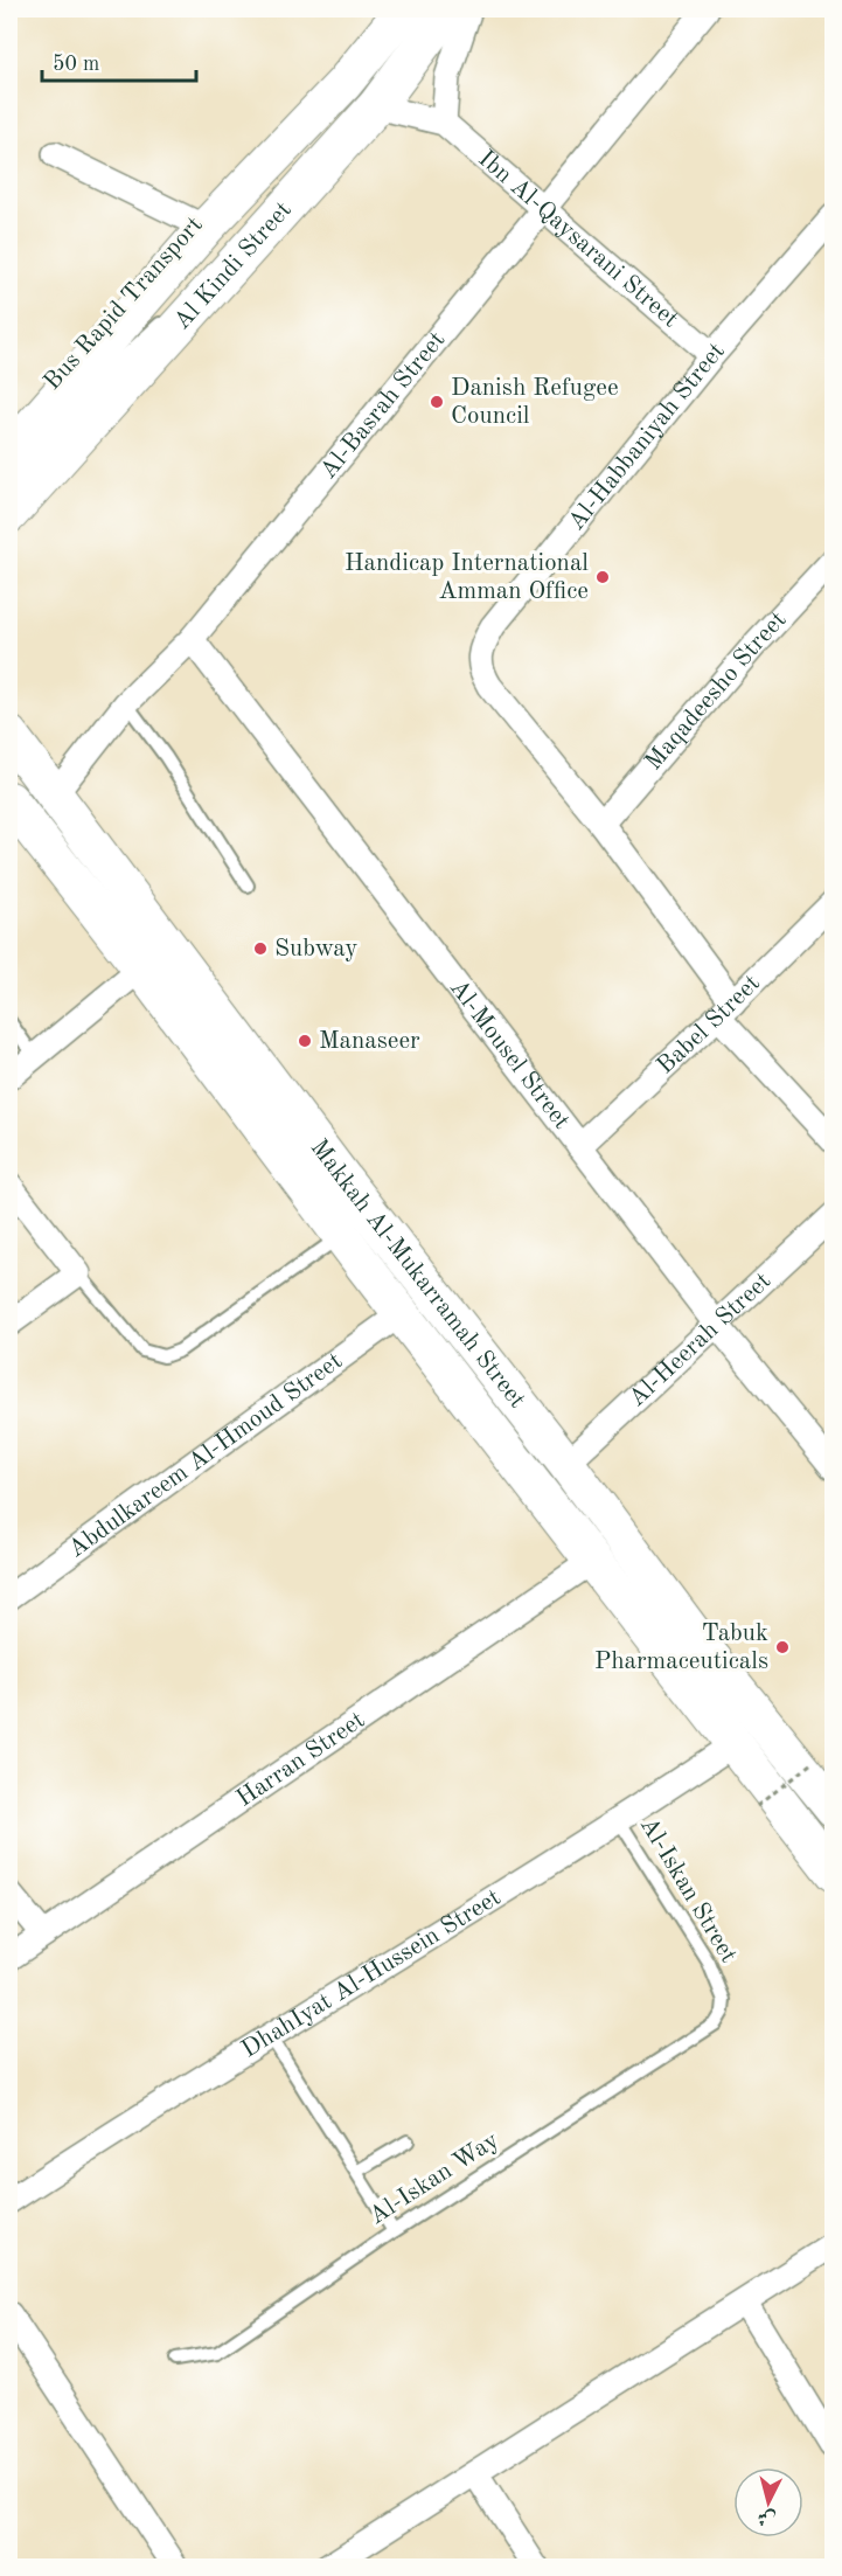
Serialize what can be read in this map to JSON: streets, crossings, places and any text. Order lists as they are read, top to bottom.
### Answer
{
  "streets": {
    "main road": ["Al Kindi Street", "Makkah Al-Mukarramah Street"],
    "street": [
      "Ibn Al-Qaysarani Street",
      "Al-Basrah Street",
      "Al-Habbaniyah Street",
      "Maqadeesho Street",
      "Babel Street",
      "Al-Mousel Street",
      "Al-Heerah Street",
      "Abdulkareem Al-Hmoud Street",
      "Harran Street",
      "DhahIyat Al-Hussein Street"
    ],
    "lane": ["Bus Rapid Transport", "Al-Iskan Street", "Al-Iskan Way"]
  },
  "crossings": [
    ["Ibn Al-Qaysarani Street", "Al Kindi Street"],
    ["Ibn Al-Qaysarani Street", "Al-Basrah Street"],
    ["Ibn Al-Qaysarani Street", "Al-Habbaniyah Street"],
    ["Al Kindi Street", "Bus Rapid Transport"],
    ["Al-Basrah Street", "Al-Mousel Street"],
    ["Al-Basrah Street", "Makkah Al-Mukarramah Street"],
    ["Al-Habbaniyah Street", "Maqadeesho Street"],
    ["Al-Habbaniyah Street", "Babel Street"],
    ["Babel Street", "Al-Mousel Street"],
    ["Al-Mousel Street", "Al-Heerah Street"],
    ["Makkah Al-Mukarramah Street", "Al-Heerah Street"],
    ["Makkah Al-Mukarramah Street", "Abdulkareem Al-Hmoud Street"],
    ["Makkah Al-Mukarramah Street", "Harran Street"],
    ["Makkah Al-Mukarramah Street", "DhahIyat Al-Hussein Street"],
    ["Al-Iskan Street", "DhahIyat Al-Hussein Street"],
    ["Al-Iskan Street", "Al-Iskan Way"]
  ],
  "places": [
    "Danish Refugee Council",
    "Handicap International Amman Office",
    "Subway",
    "Manaseer",
    "Tabuk Pharmaceuticals"
  ],
  "scale_bar": "50 m",
  "north": "bottom"
}
